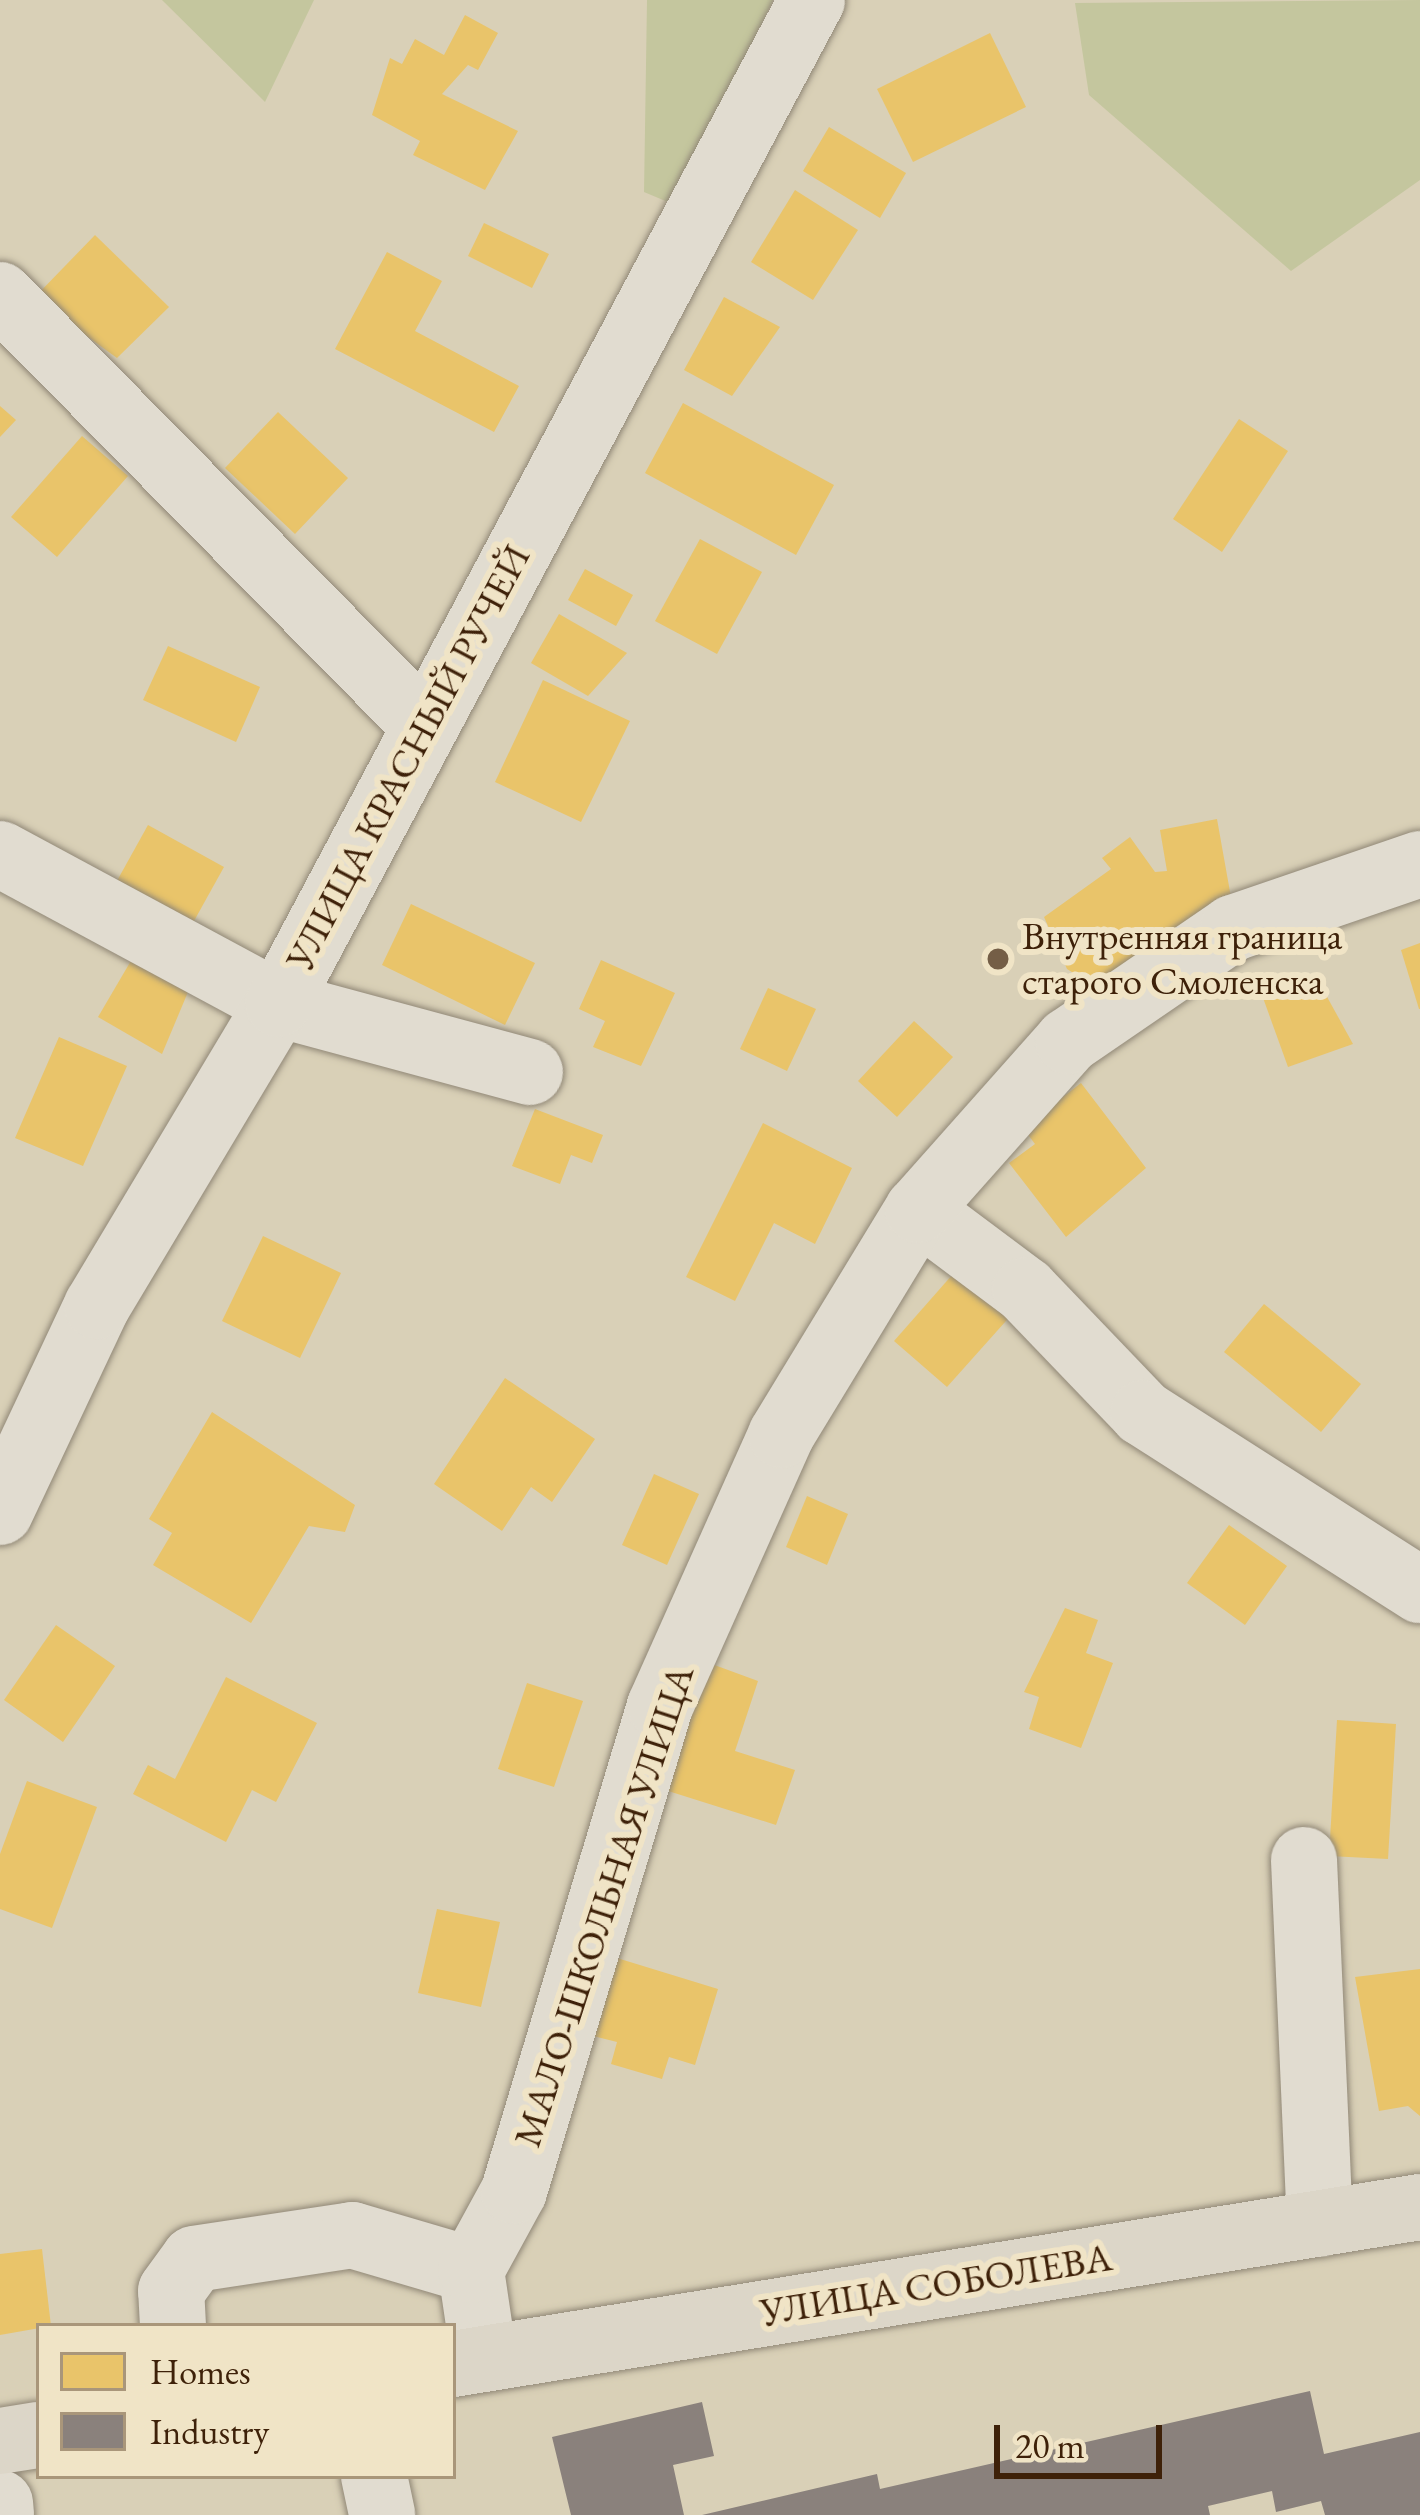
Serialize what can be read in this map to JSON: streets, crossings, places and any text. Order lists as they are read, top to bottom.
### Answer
{
  "streets": {
    "main road": ["УЛИЦА СОБОЛЕВА"],
    "street": ["УЛИЦА КРАСНЫЙ РУЧЕЙ", "МАЛО-ШКОЛЬНАЯ УЛИЦА"]
  },
  "places": ["Внутренняя граница старого Смоленска"],
  "legend": ["Homes", "Industry"],
  "scale_bar": "20 m"
}
